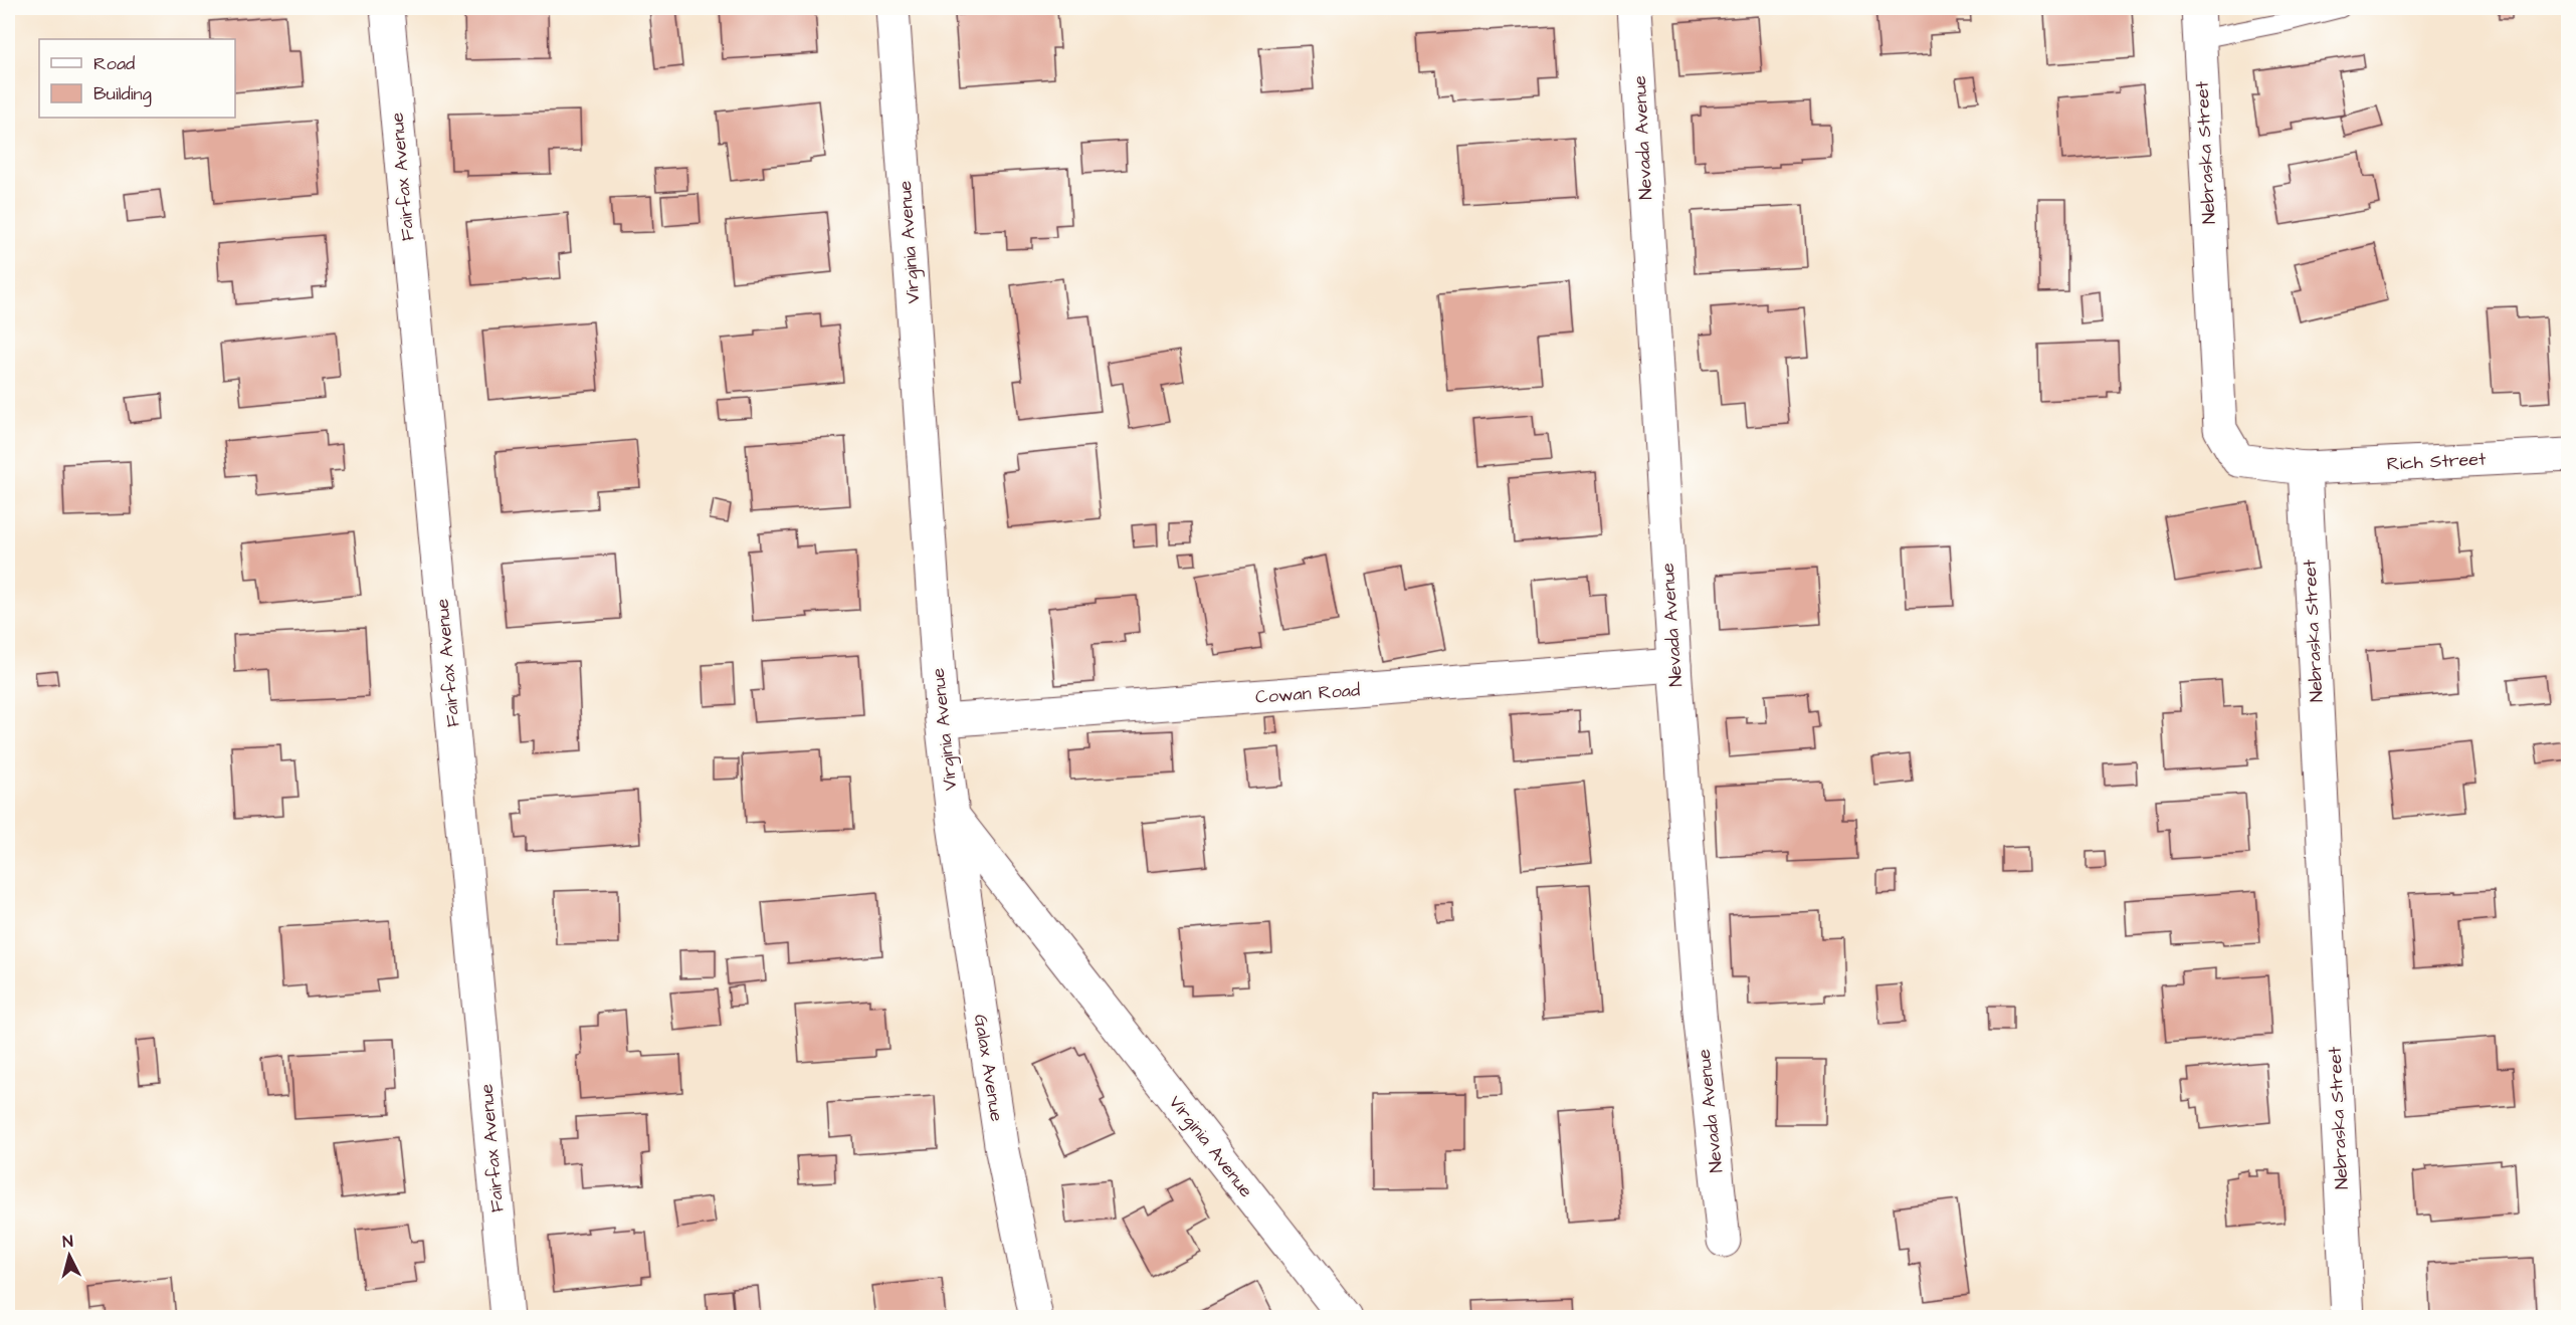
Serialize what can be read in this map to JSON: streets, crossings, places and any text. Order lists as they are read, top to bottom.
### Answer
{
  "streets": {
    "street": [
      "Nevada Avenue",
      "Nebraska Street",
      "Fairfax Avenue",
      "Virginia Avenue",
      "Rich Street",
      "Cowan Road",
      "Galax Avenue"
    ]
  },
  "crossings": [
    ["Nevada Avenue", "Cowan Road"],
    ["Nebraska Street", "Rich Street"],
    ["Virginia Avenue", "Cowan Road"],
    ["Virginia Avenue", "Galax Avenue"]
  ],
  "legend": ["Road", "Building"],
  "north": "top"
}
